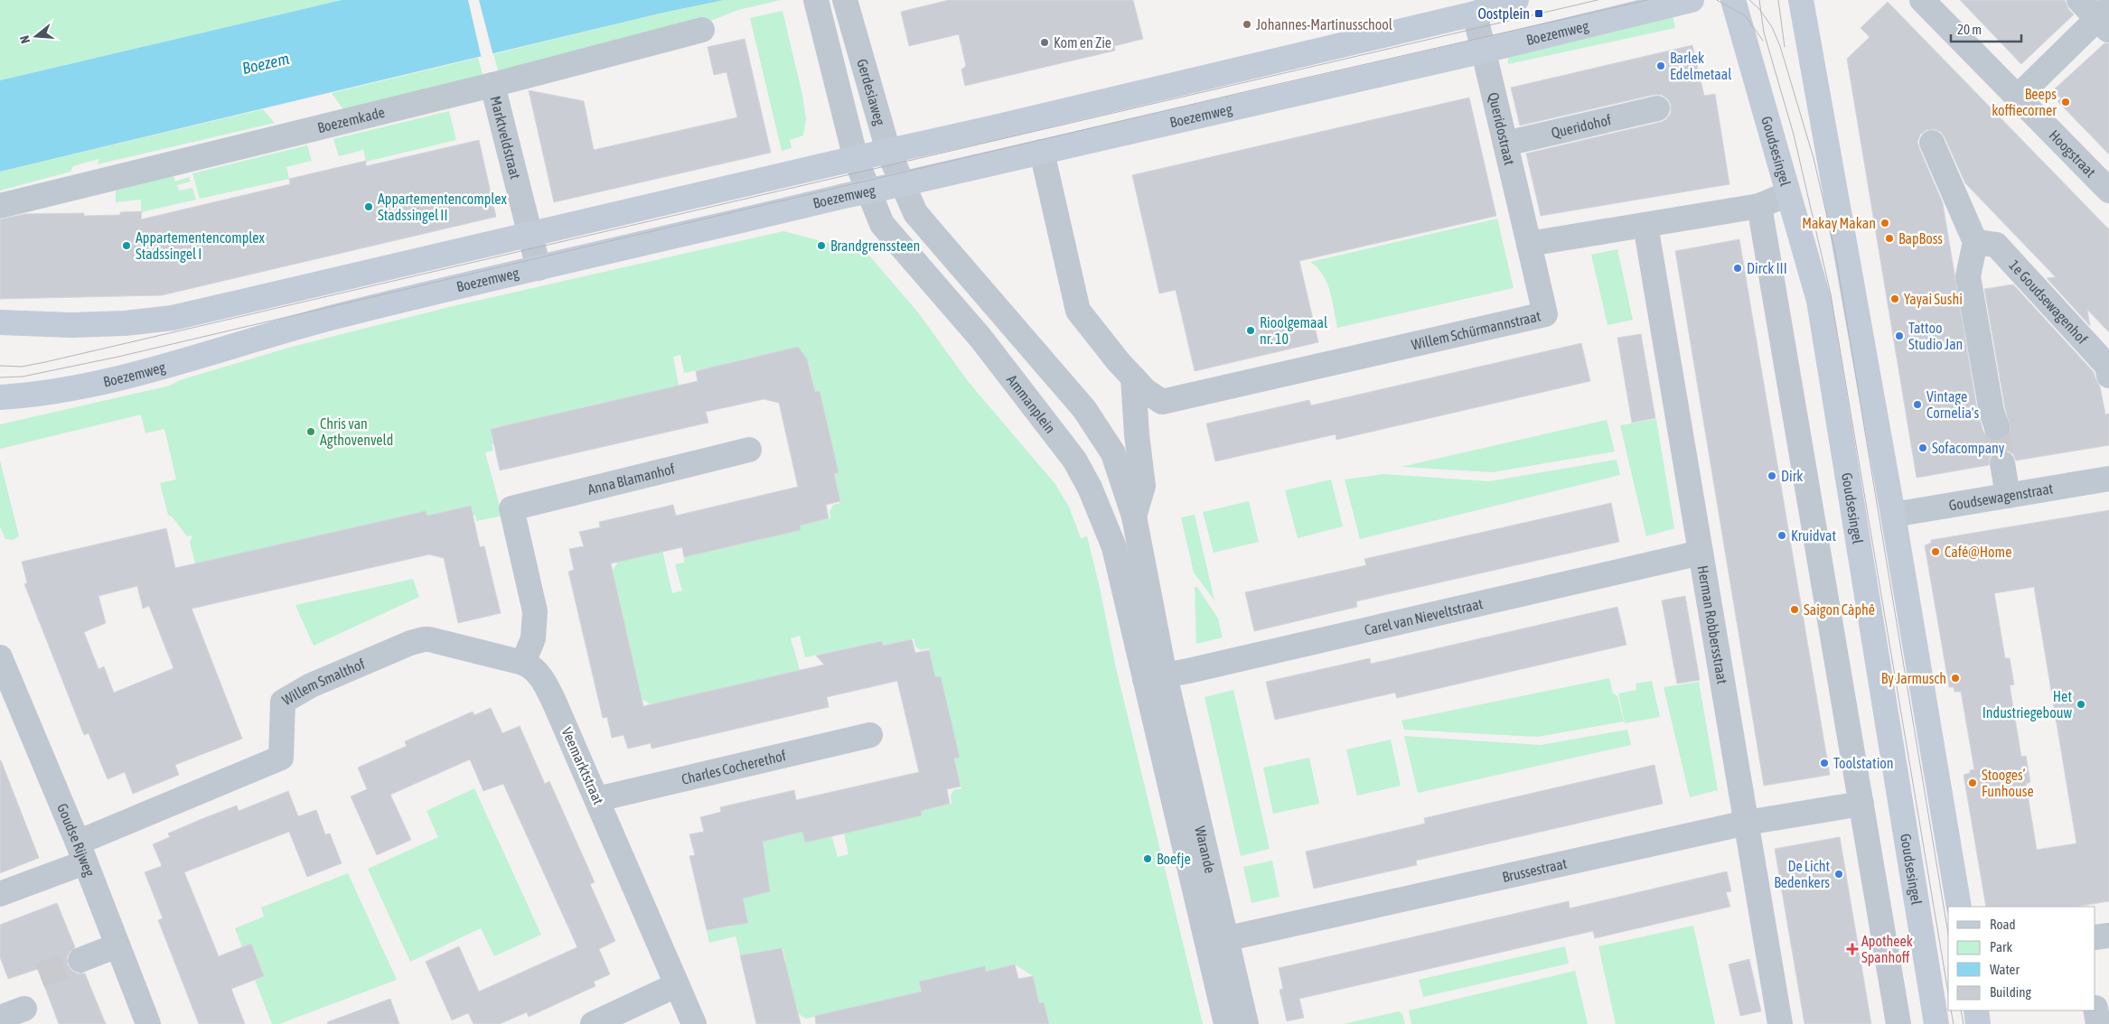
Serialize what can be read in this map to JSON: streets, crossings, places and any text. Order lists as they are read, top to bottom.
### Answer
{
  "streets": {
    "main road": ["Boezemweg", "Goudsesingel"],
    "street": [
      "Gerdesiaweg",
      "Boezemkade",
      "Queridohof",
      "Queridostraat",
      "Marktveldstraat",
      "Hoogstraat",
      "1e Goudsewagenhof",
      "Willem Schürmannstraat",
      "Ammanplein",
      "Anna Blamanhof",
      "Goudsewagenstraat",
      "Carel van Nieveltstraat",
      "Herman Robbersstraat",
      "Willem Smalthof",
      "Veemarktstraat",
      "Charles Cocherethof",
      "Goudse Rijweg",
      "Warande",
      "Brussestraat"
    ]
  },
  "crossings": [
    ["Boezemweg", "Gerdesiaweg"],
    ["Boezemweg", "Queridostraat"],
    ["Boezemweg", "Marktveldstraat"],
    ["Boezemweg", "Ammanplein"],
    ["Gerdesiaweg", "Ammanplein"],
    ["Boezemkade", "Marktveldstraat"],
    ["Queridohof", "Queridostraat"],
    ["Queridostraat", "Willem Schürmannstraat"],
    ["Ammanplein", "Carel van Nieveltstraat"],
    ["Ammanplein", "Warande"],
    ["Anna Blamanhof", "Willem Smalthof"],
    ["Anna Blamanhof", "Veemarktstraat"],
    ["Carel van Nieveltstraat", "Herman Robbersstraat"],
    ["Carel van Nieveltstraat", "Warande"],
    ["Herman Robbersstraat", "Brussestraat"],
    ["Willem Smalthof", "Veemarktstraat"],
    ["Willem Smalthof", "Goudse Rijweg"],
    ["Veemarktstraat", "Charles Cocherethof"],
    ["Warande", "Brussestraat"]
  ],
  "water": ["Boezem"],
  "places": {
    "transit": ["Oostplein"],
    "other": [
      "Johannes-Martinusschool",
      "Kom en Zie",
      "Barlek Edelmetaal",
      "Beeps koffiecorner",
      "Appartementencomplex Stadssingel II",
      "Makay Makan",
      "BapBoss",
      "Appartementencomplex Stadssingel I",
      "Brandgrenssteen",
      "Dirck III",
      "Yayai Sushi",
      "Rioolgemaal nr. 10",
      "Tattoo Studio Jan",
      "Vintage Cornelia's",
      "Chris van Agthovenveld",
      "Sofacompany",
      "Dirk",
      "Kruidvat",
      "Café@Home",
      "Saigon Càphê",
      "By Jarmusch",
      "Het Industriegebouw",
      "Toolstation",
      "Stooges’ Funhouse",
      "Boefje",
      "De Licht Bedenkers"
    ],
    "health": ["Apotheek Spanhoff"]
  },
  "legend": [
    "Road",
    "Park",
    "Water",
    "Building"
  ],
  "scale_bar": "20 m",
  "north": "left"
}
